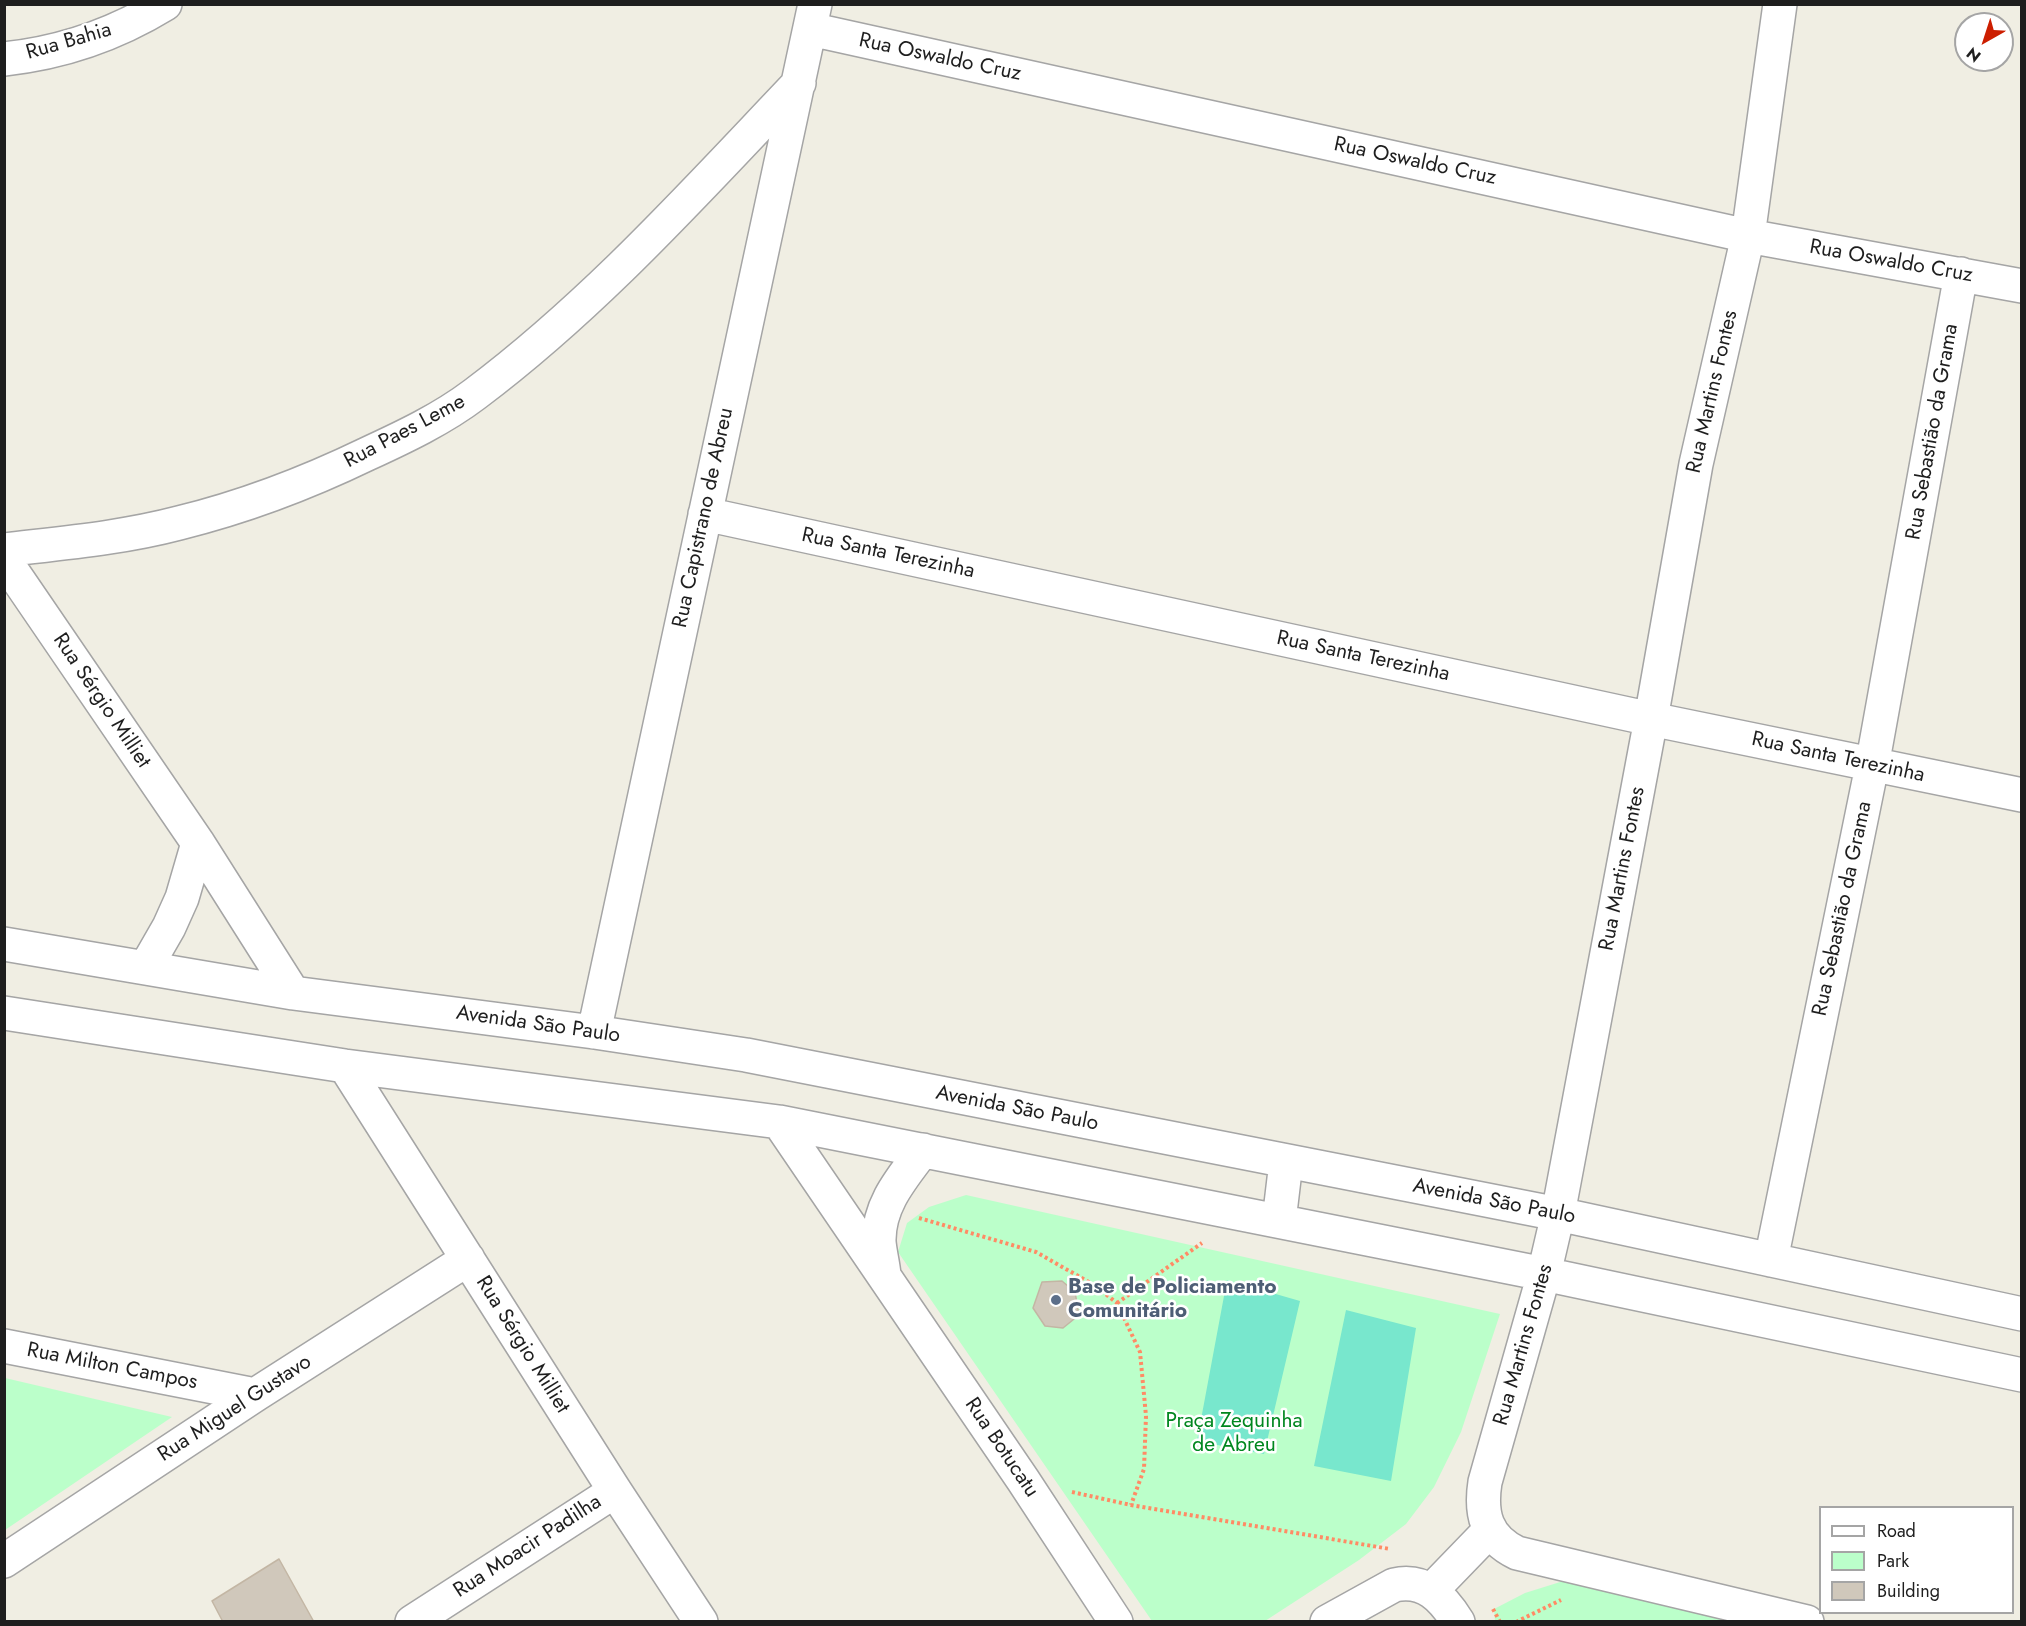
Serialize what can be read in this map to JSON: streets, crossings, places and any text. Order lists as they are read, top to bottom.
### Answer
{
  "streets": {
    "street": [
      "Rua Bahia",
      "Rua Oswaldo Cruz",
      "Rua Martins Fontes",
      "Rua Paes Leme",
      "Rua Sebastião da Grama",
      "Rua Capistrano de Abreu",
      "Rua Santa Terezinha",
      "Rua Sérgio Milliet",
      "Avenida São Paulo",
      "Rua Milton Campos",
      "Rua Miguel Gustavo",
      "Rua Botucatu",
      "Rua Moacir Padilha"
    ]
  },
  "crossings": [
    ["Rua Oswaldo Cruz", "Rua Martins Fontes"],
    ["Rua Oswaldo Cruz", "Rua Sebastião da Grama"],
    ["Rua Oswaldo Cruz", "Rua Capistrano de Abreu"],
    ["Rua Martins Fontes", "Rua Santa Terezinha"],
    ["Rua Martins Fontes", "Avenida São Paulo"],
    ["Rua Paes Leme", "Rua Capistrano de Abreu"],
    ["Rua Sebastião da Grama", "Rua Santa Terezinha"],
    ["Rua Sebastião da Grama", "Avenida São Paulo"],
    ["Rua Capistrano de Abreu", "Rua Santa Terezinha"],
    ["Rua Capistrano de Abreu", "Avenida São Paulo"],
    ["Rua Sérgio Milliet", "Avenida São Paulo"],
    ["Rua Sérgio Milliet", "Rua Miguel Gustavo"],
    ["Rua Sérgio Milliet", "Rua Moacir Padilha"],
    ["Rua Milton Campos", "Rua Miguel Gustavo"]
  ],
  "parks": ["Praça Zequinha de Abreu"],
  "places": ["Base de Policiamento Comunitário"],
  "legend": ["Road", "Park", "Building"],
  "north": "bottom left"
}
